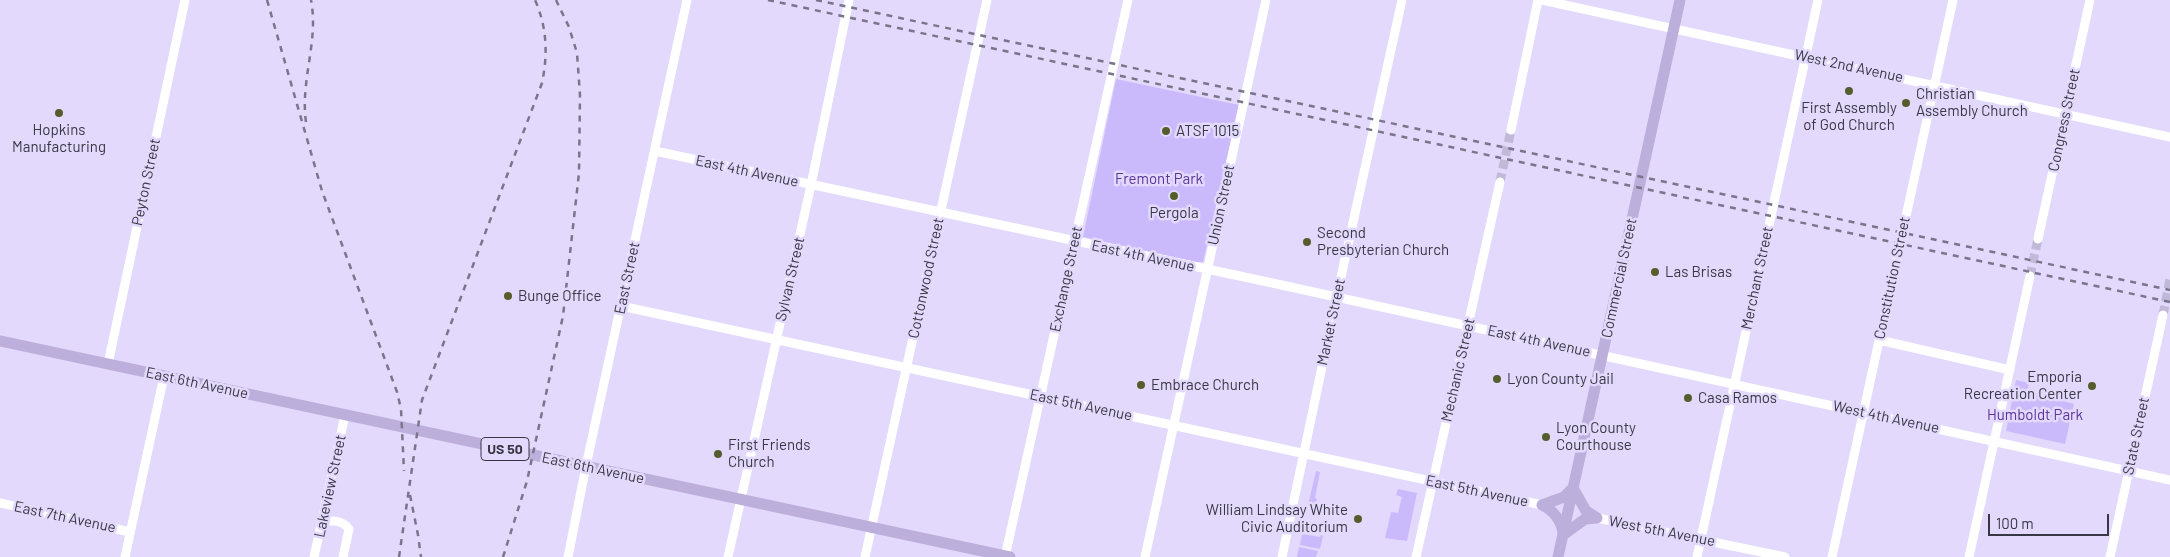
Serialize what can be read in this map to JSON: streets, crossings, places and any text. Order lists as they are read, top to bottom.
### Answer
{
  "streets": {
    "main road": ["Commercial Street", "East 6th Avenue", "US 50"],
    "street": [
      "West 2nd Avenue",
      "Congress Street",
      "East 4th Avenue",
      "Peyton Street",
      "Union Street",
      "East Street",
      "Cottonwood Street",
      "Merchant Street",
      "Constitution Street",
      "Sylvan Street",
      "Exchange Street",
      "Market Street",
      "Mechanic Street",
      "East 5th Avenue",
      "West 4th Avenue",
      "State Street",
      "Lakeview Street",
      "East 7th Avenue",
      "West 5th Avenue"
    ]
  },
  "crossings": [
    ["West 2nd Avenue", "Congress Street"],
    ["West 2nd Avenue", "Commercial Street"],
    ["West 2nd Avenue", "Merchant Street"],
    ["West 2nd Avenue", "Constitution Street"],
    ["East 4th Avenue", "Union Street"],
    ["East 4th Avenue", "East Street"],
    ["East 4th Avenue", "Cottonwood Street"],
    ["East 4th Avenue", "Commercial Street"],
    ["East 4th Avenue", "Sylvan Street"],
    ["East 4th Avenue", "Exchange Street"],
    ["East 4th Avenue", "Market Street"],
    ["East 4th Avenue", "Mechanic Street"],
    ["East 4th Avenue", "West 4th Avenue"],
    ["Peyton Street", "East 6th Avenue"],
    ["Union Street", "East 5th Avenue"],
    ["East Street", "East 6th Avenue"],
    ["East Street", "East 5th Avenue"],
    ["Cottonwood Street", "East 6th Avenue"],
    ["Cottonwood Street", "East 5th Avenue"],
    ["Commercial Street", "West 4th Avenue"],
    ["Merchant Street", "West 4th Avenue"],
    ["Merchant Street", "West 5th Avenue"],
    ["Constitution Street", "West 4th Avenue"],
    ["Sylvan Street", "East 6th Avenue"],
    ["Sylvan Street", "East 5th Avenue"],
    ["Exchange Street", "East 6th Avenue"],
    ["Exchange Street", "East 5th Avenue"],
    ["Market Street", "East 5th Avenue"],
    ["Mechanic Street", "East 5th Avenue"],
    ["East 6th Avenue", "Lakeview Street"],
    ["West 4th Avenue", "State Street"]
  ],
  "parks": ["Fremont Park", "Humboldt Park"],
  "places": [
    "First Assembly of God Church",
    "Christian Assembly Church",
    "Hopkins Manufacturing",
    "ATSF 1015",
    "Pergola",
    "Second Presbyterian Church",
    "Las Brisas",
    "Bunge Office",
    "Lyon County Jail",
    "Embrace Church",
    "Emporia Recreation Center",
    "Casa Ramos",
    "Lyon County Courthouse",
    "First Friends Church",
    "William Lindsay White Civic Auditorium"
  ],
  "scale_bar": "100 m"
}
